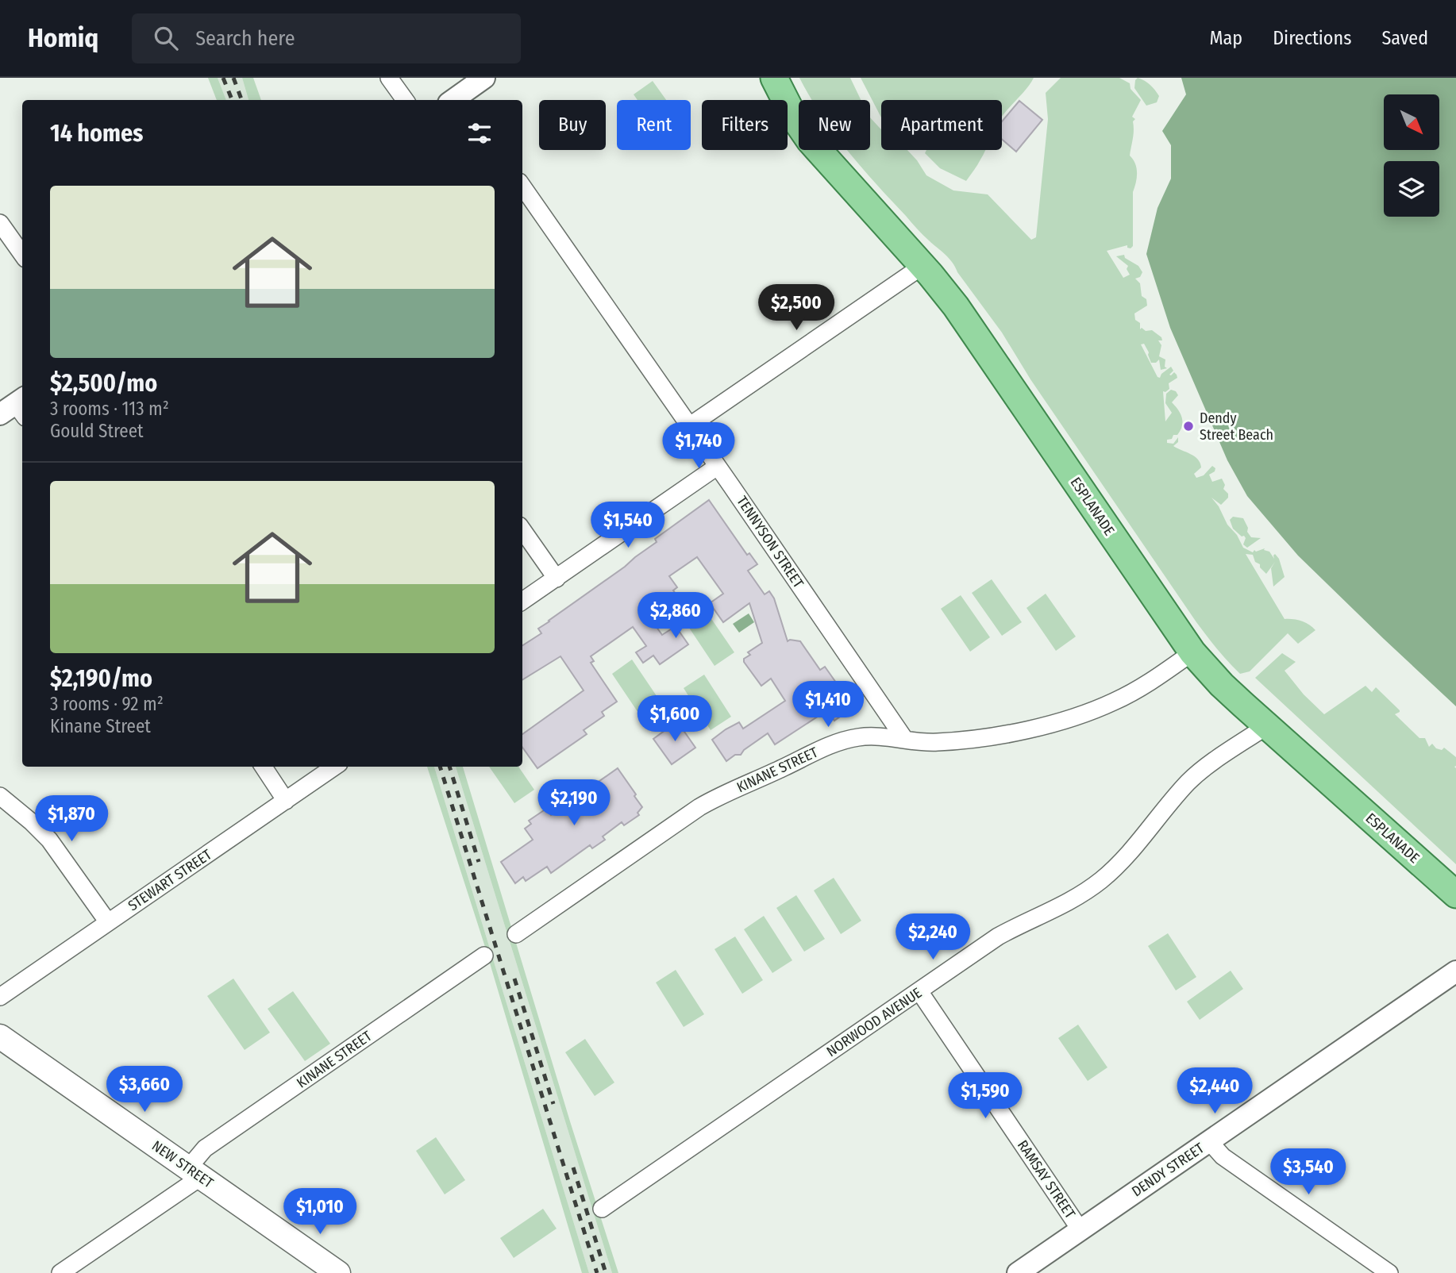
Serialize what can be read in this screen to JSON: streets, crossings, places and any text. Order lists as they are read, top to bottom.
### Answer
{
  "streets": {
    "main road": ["ESPLANADE", "NEW STREET"],
    "street": [
      "TENNYSON STREET",
      "KINANE STREET",
      "STEWART STREET",
      "NORWOOD AVENUE",
      "DENDY STREET",
      "RAMSAY STREET"
    ]
  },
  "crossings": [
    ["ESPLANADE", "KINANE STREET"],
    ["ESPLANADE", "NORWOOD AVENUE"],
    ["TENNYSON STREET", "KINANE STREET"],
    ["KINANE STREET", "NEW STREET"],
    ["NORWOOD AVENUE", "RAMSAY STREET"],
    ["DENDY STREET", "RAMSAY STREET"]
  ],
  "places": ["Dendy Street Beach"],
  "north": "bottom right",
  "page": {
    "header": "Homiq",
    "search": "Search here",
    "nav": ["Map", "Directions", "Saved"],
    "chip": [
      "Buy",
      "Rent",
      "Filters",
      "New",
      "Apartment"
    ],
    "heading": "14 homes",
    "list": [
      {
        "name": "$2,500/mo",
        "note": "3 rooms · 113 m² · Gould Street"
      },
      {
        "name": "$2,190/mo",
        "note": "3 rooms · 92 m² · Kinane Street"
      }
    ],
    "price": [
      "$2,500",
      "$1,740",
      "$1,540",
      "$2,860",
      "$1,410",
      "$1,600",
      "$2,190",
      "$1,870",
      "$2,240",
      "$3,660",
      "$2,440",
      "$1,590",
      "$3,540",
      "$1,010"
    ]
  }
}
